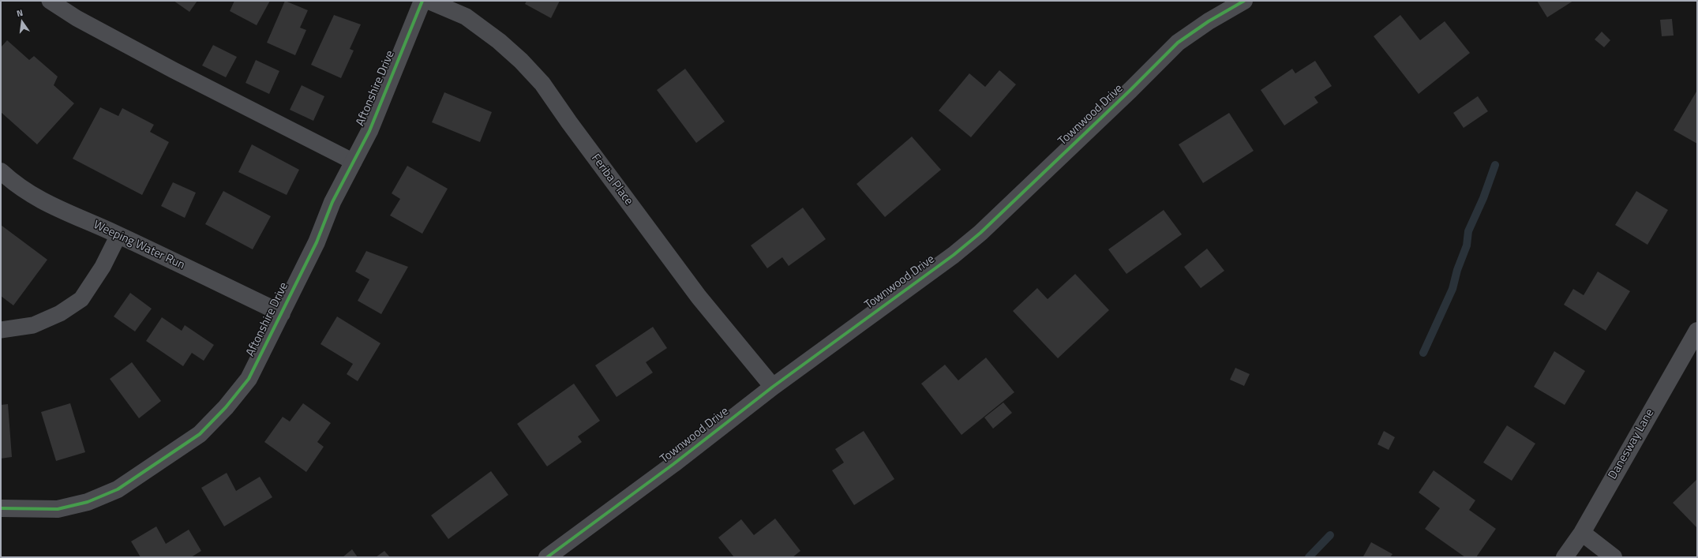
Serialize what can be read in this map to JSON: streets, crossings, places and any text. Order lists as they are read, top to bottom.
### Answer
{
  "streets": {
    "street": [
      "Aftonshire Drive",
      "Townwood Drive",
      "Feriba Place",
      "Weeping Water Run",
      "Danesway Lane"
    ]
  },
  "crossings": [
    ["Aftonshire Drive", "Weeping Water Run"],
    ["Townwood Drive", "Feriba Place"]
  ],
  "north": "top"
}
